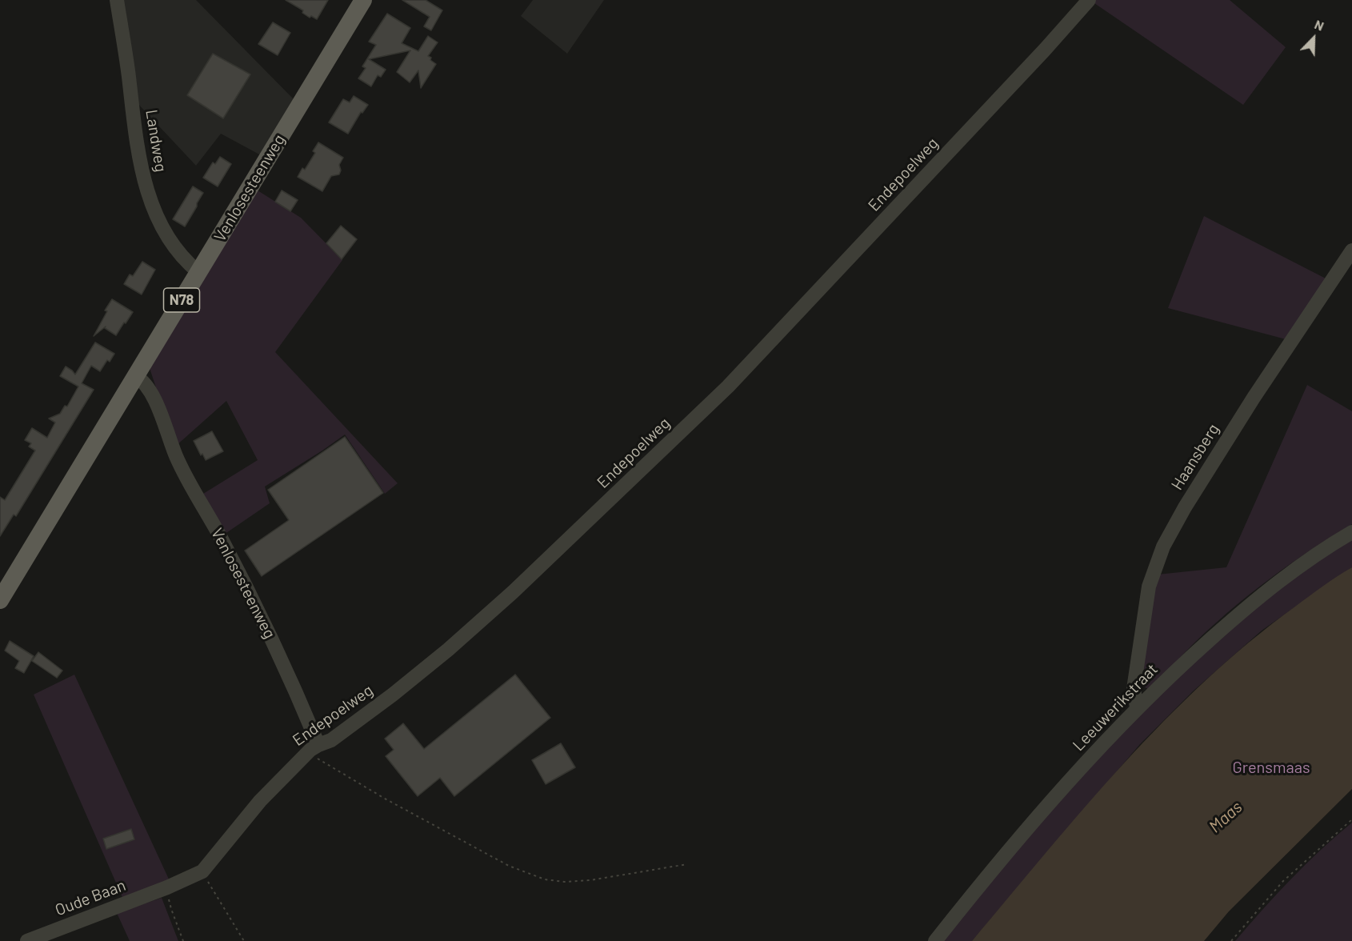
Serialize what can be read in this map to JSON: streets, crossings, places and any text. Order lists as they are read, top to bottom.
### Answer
{
  "streets": {
    "main road": ["Venlosesteenweg", "N78"],
    "street": [
      "Landweg",
      "Endepoelweg",
      "Haansberg",
      "Leeuwerikstraat",
      "Oude Baan"
    ]
  },
  "crossings": [
    ["Landweg", "Venlosesteenweg"],
    ["Endepoelweg", "Venlosesteenweg"],
    ["Endepoelweg", "Oude Baan"],
    ["Haansberg", "Leeuwerikstraat"]
  ],
  "water": ["Maas"],
  "parks": ["Grensmaas"],
  "north": "top right"
}
